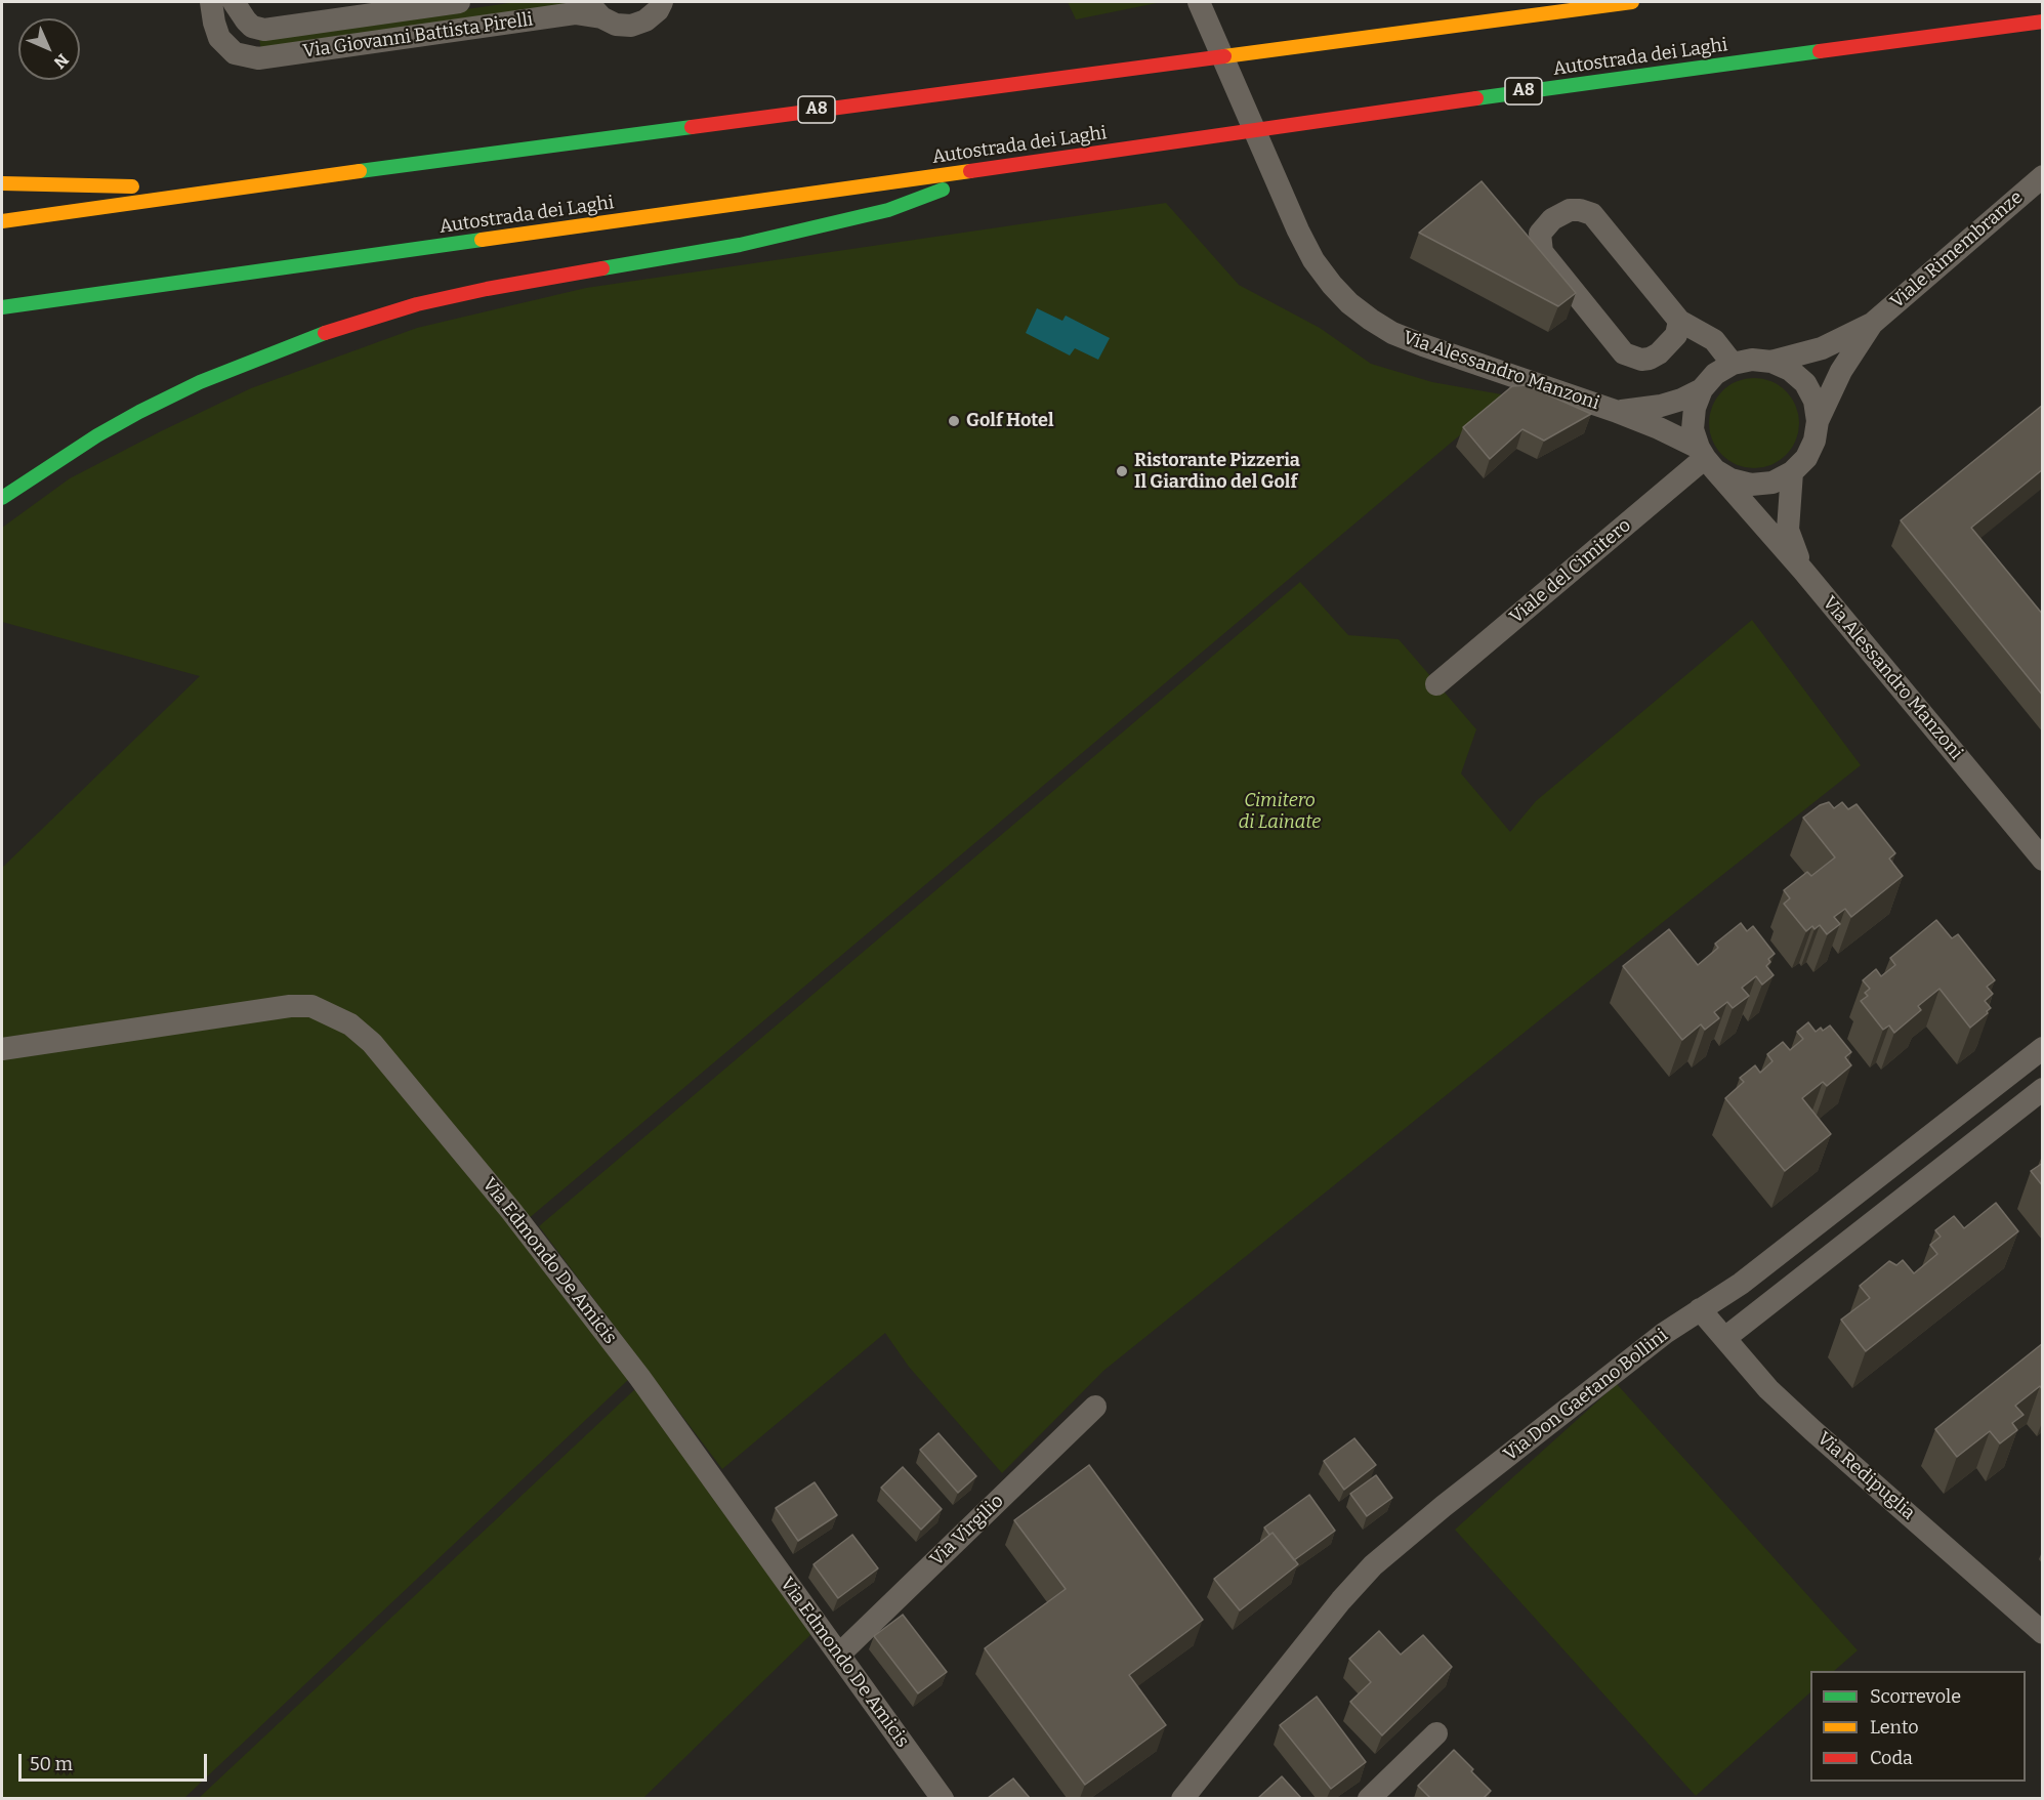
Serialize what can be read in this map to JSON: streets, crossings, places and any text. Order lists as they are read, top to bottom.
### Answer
{
  "streets": {
    "highway": ["Autostrada dei Laghi", "A8"],
    "street": [
      "Via Giovanni Battista Pirelli",
      "Viale Rimembranze",
      "Via Alessandro Manzoni",
      "Viale del Cimitero",
      "Via Edmondo De Amicis",
      "Via Don Gaetano Bollini",
      "Via Redipuglia",
      "Via Virgilio"
    ]
  },
  "crossings": [
    ["Via Alessandro Manzoni", "Viale del Cimitero"],
    ["Via Edmondo De Amicis", "Via Virgilio"],
    ["Via Don Gaetano Bollini", "Via Redipuglia"]
  ],
  "parks": ["Cimitero di Lainate"],
  "places": ["Golf Hotel", "Ristorante Pizzeria Il Giardino del Golf"],
  "legend": ["Scorrevole", "Lento", "Coda"],
  "scale_bar": "50 m",
  "north": "bottom right"
}
